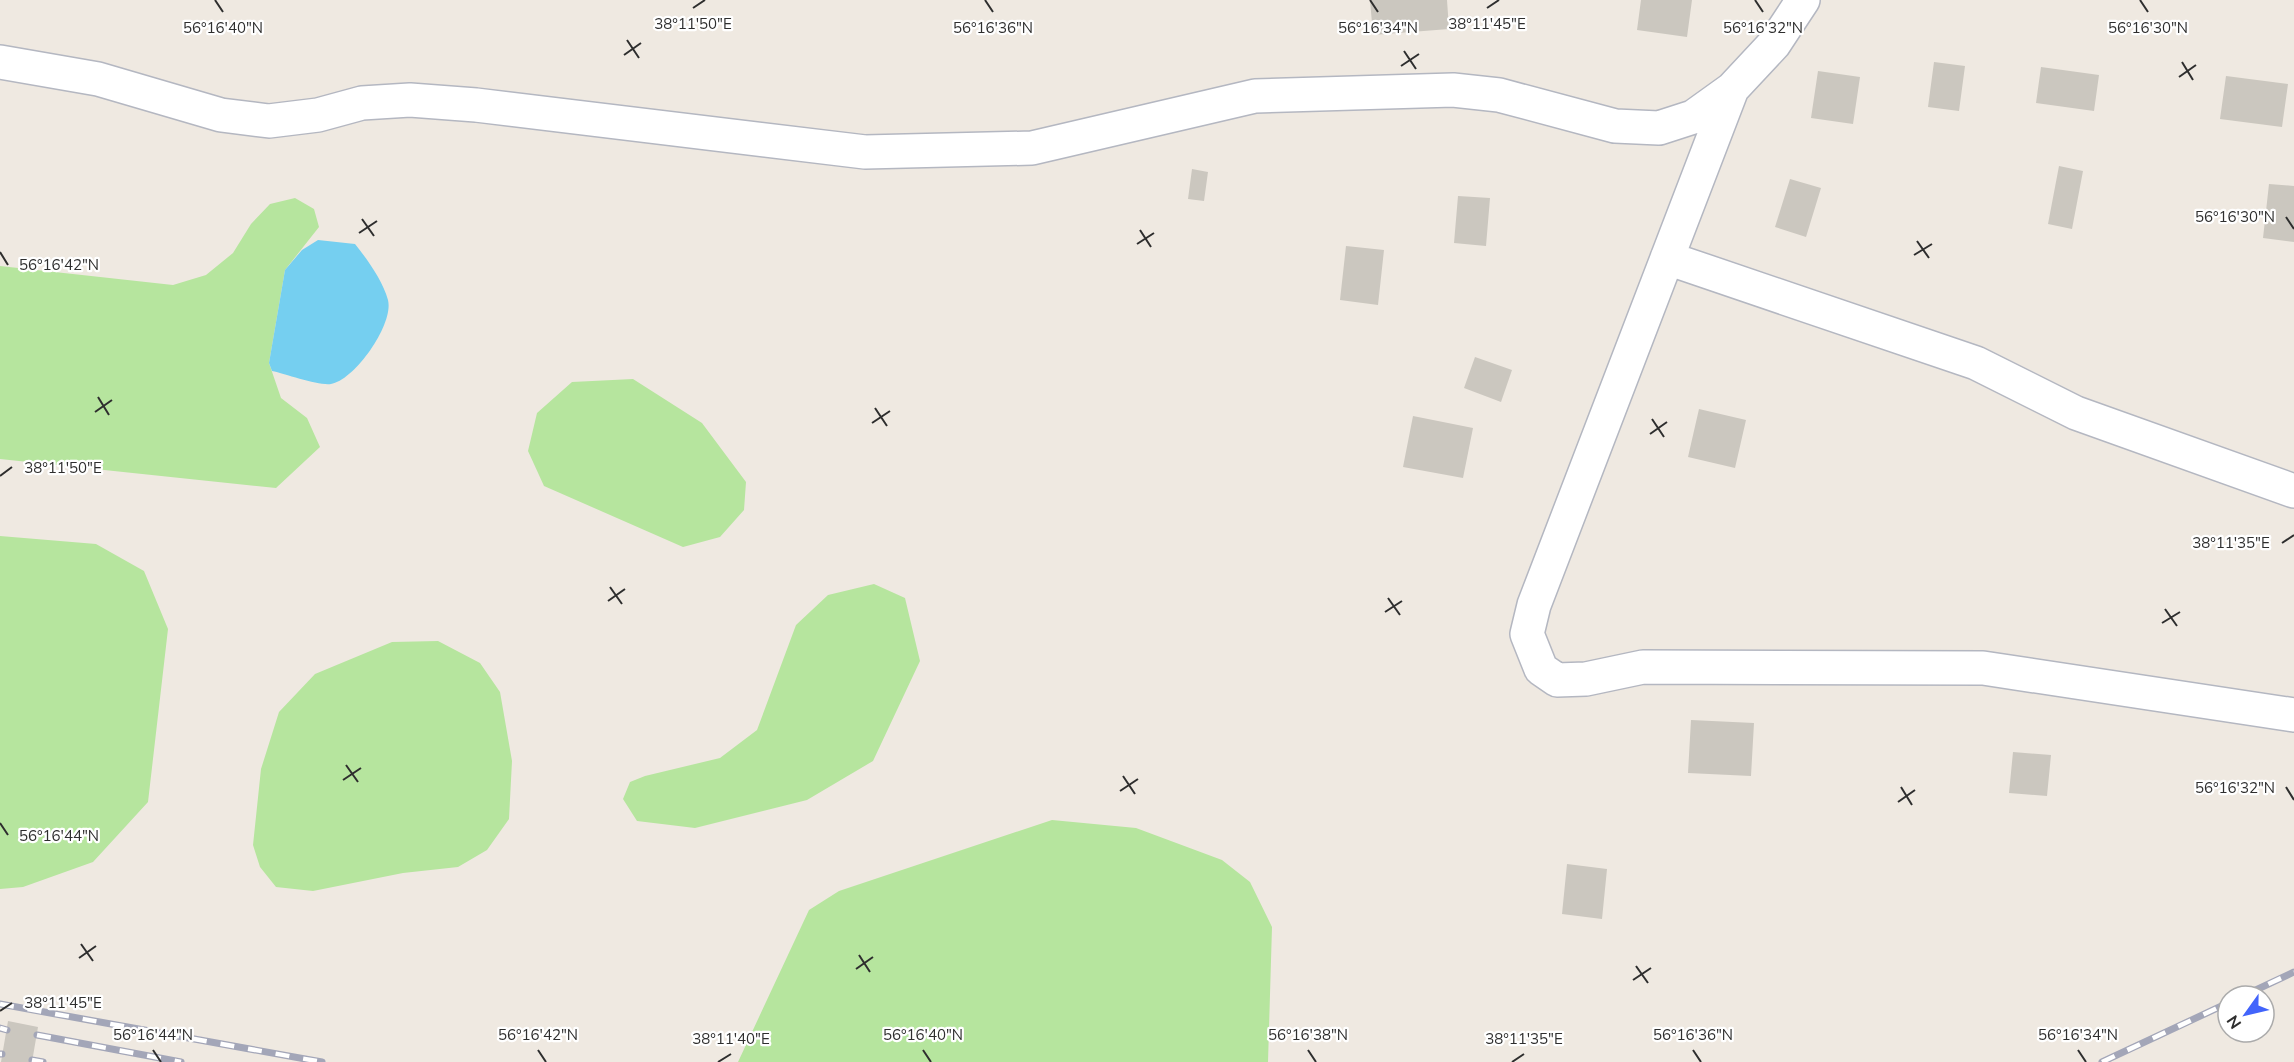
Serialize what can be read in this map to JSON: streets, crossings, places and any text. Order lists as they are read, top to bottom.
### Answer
{
  "north": "bottom left",
  "coordinates": [
    "38°11'50\"E",
    "38°11'45\"E",
    "56°16'40\"N",
    "56°16'36\"N",
    "56°16'34\"N",
    "56°16'32\"N",
    "56°16'30\"N",
    "56°16'42\"N",
    "38°11'35\"E",
    "56°16'44\"N",
    "56°16'38\"N",
    "38°11'40\"E"
  ]
}
